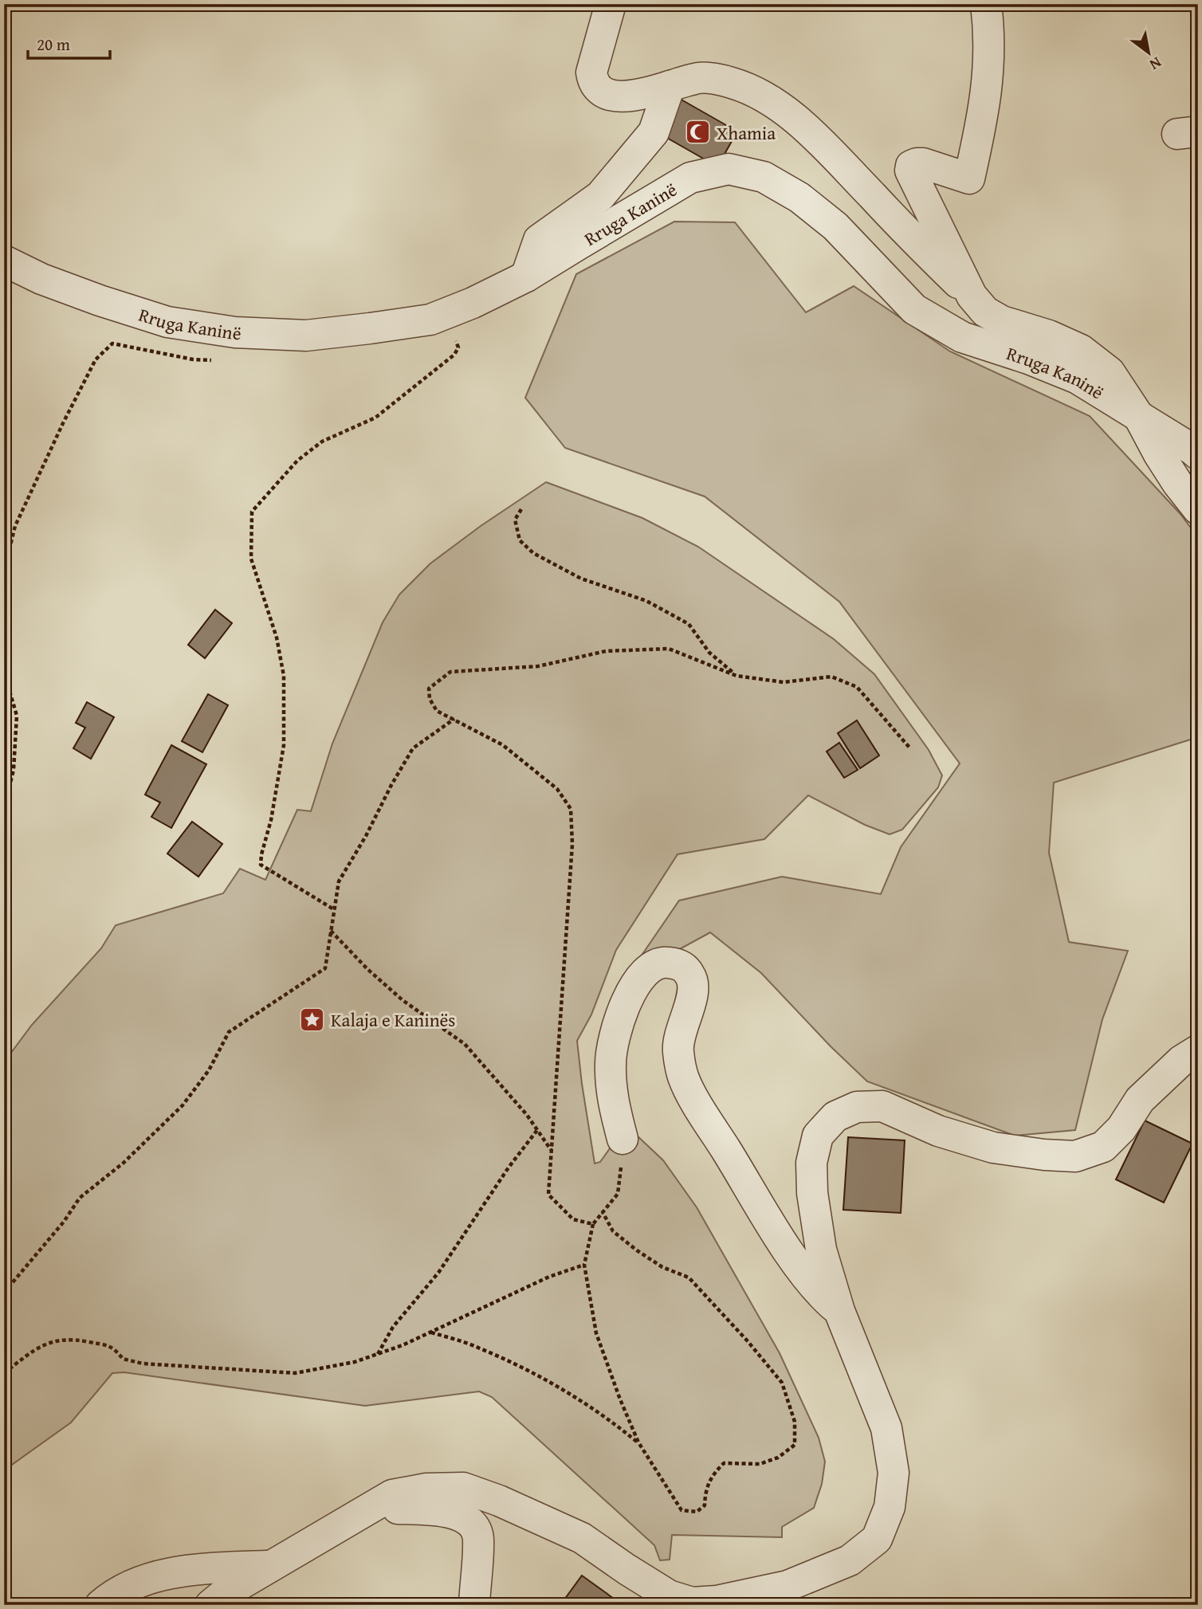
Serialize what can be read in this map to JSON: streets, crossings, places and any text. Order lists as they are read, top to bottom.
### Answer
{
  "streets": {
    "street": ["Rruga Kaninë"]
  },
  "places": {
    "mosque": ["Xhamia"],
    "place": ["Kalaja e Kaninës"]
  },
  "scale_bar": "20 m",
  "north": "bottom right"
}
